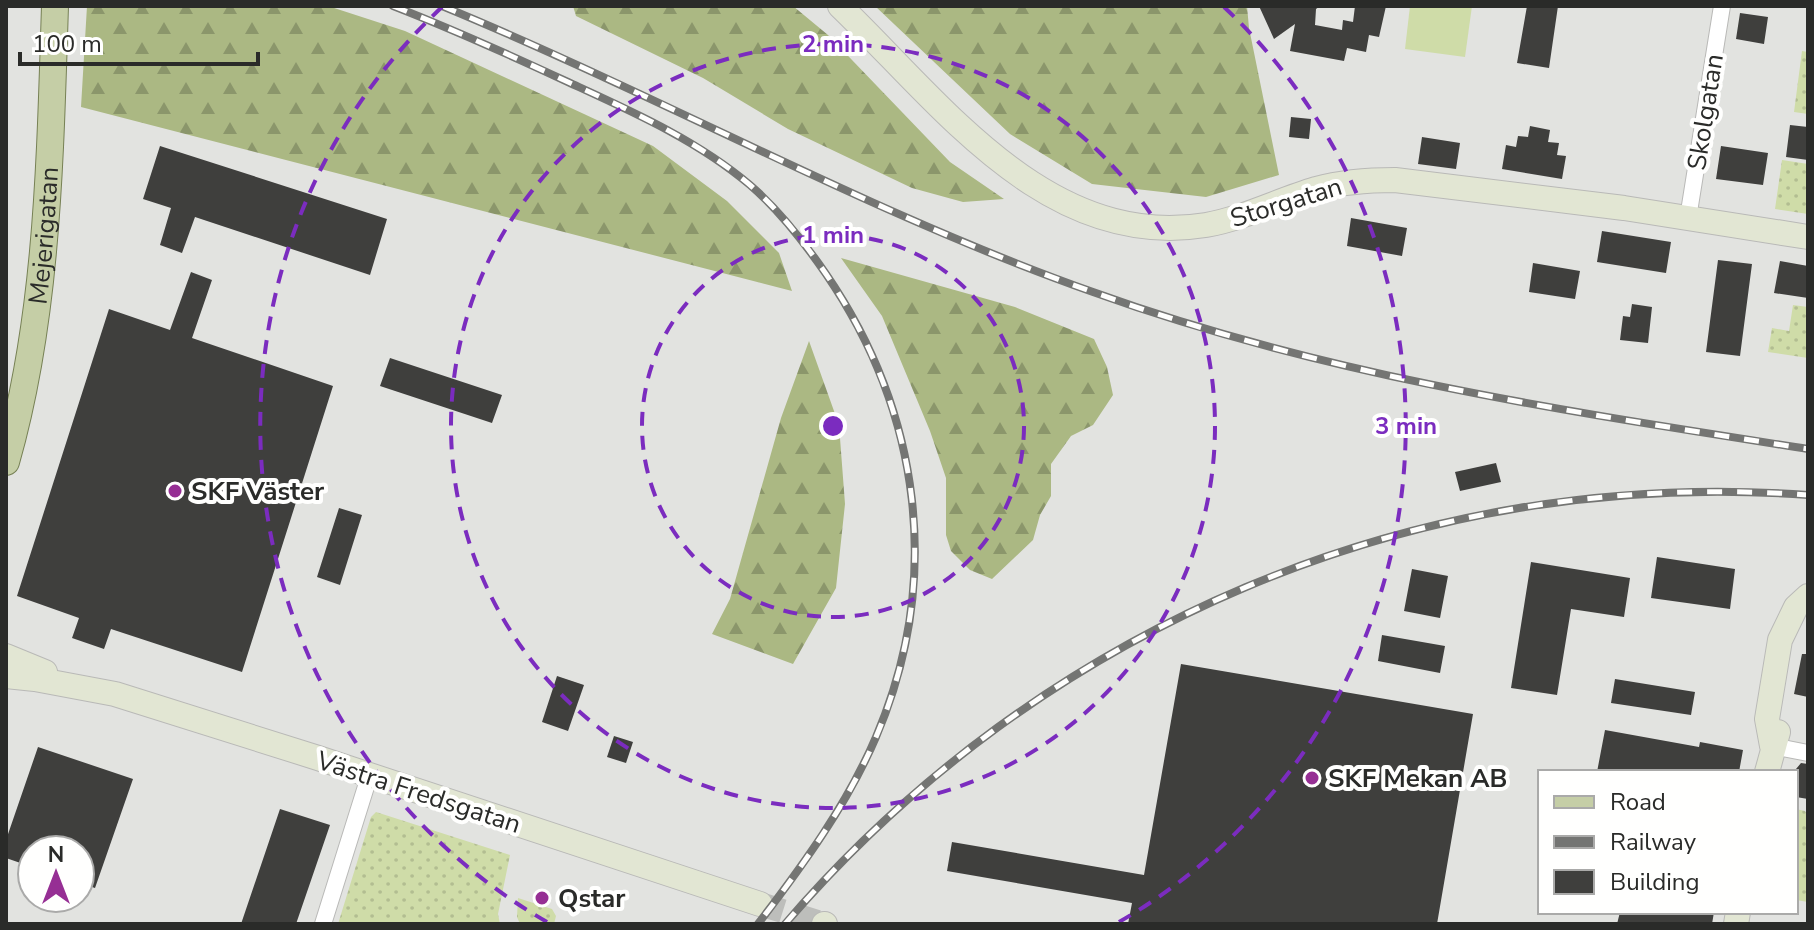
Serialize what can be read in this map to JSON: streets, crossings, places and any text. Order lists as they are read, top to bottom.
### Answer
{
  "streets": {
    "main road": ["Mejerigatan"],
    "street": ["Skolgatan", "Storgatan", "Västra Fredsgatan"]
  },
  "crossings": [
    ["Skolgatan", "Storgatan"]
  ],
  "places": ["SKF Väster", "SKF Mekan AB", "Qstar"],
  "legend": ["Road", "Railway", "Building"],
  "scale_bar": "100 m",
  "north": "top",
  "rings": ["2 min", "1 min", "3 min"]
}
